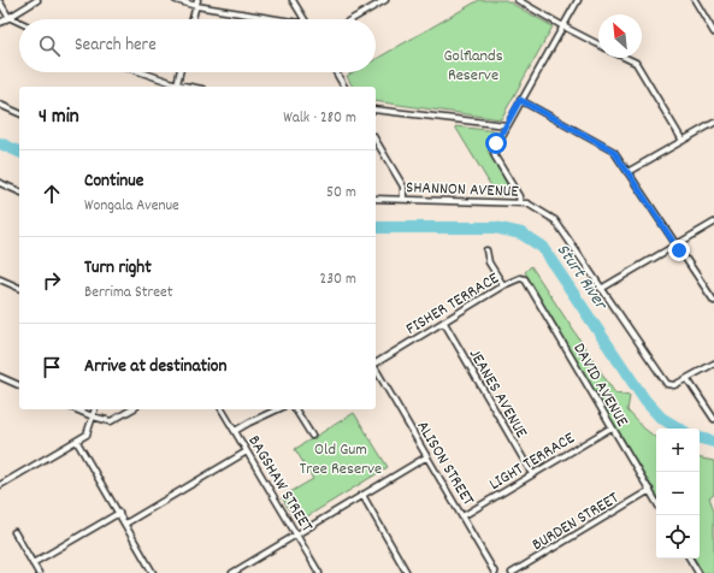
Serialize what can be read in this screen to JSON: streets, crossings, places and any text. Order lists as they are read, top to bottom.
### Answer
{
  "streets": {
    "street": [
      "SHANNON AVENUE",
      "FISHER TERRACE",
      "DAVID AVENUE",
      "JEANES AVENUE",
      "LIGHT TERRACE",
      "ALISON STREET",
      "BAGSHAW STREET",
      "BURDEN STREET"
    ]
  },
  "crossings": [
    ["FISHER TERRACE", "DAVID AVENUE"],
    ["FISHER TERRACE", "JEANES AVENUE"],
    ["DAVID AVENUE", "LIGHT TERRACE"],
    ["DAVID AVENUE", "BURDEN STREET"],
    ["JEANES AVENUE", "LIGHT TERRACE"],
    ["LIGHT TERRACE", "ALISON STREET"]
  ],
  "water": ["Sturt River"],
  "parks": ["Golflands Reserve", "Old Gum Tree Reserve"],
  "north": "top left",
  "page": {
    "search": "Search here",
    "heading": ["4 min", "Walk · 280 m"],
    "list": [
      ["Continue", "Wongala Avenue", "50 m"],
      ["Turn right", "Berrima Street", "230 m"],
      "Arrive at destination"
    ],
    "map_buttons": ["+", "−"]
  }
}
